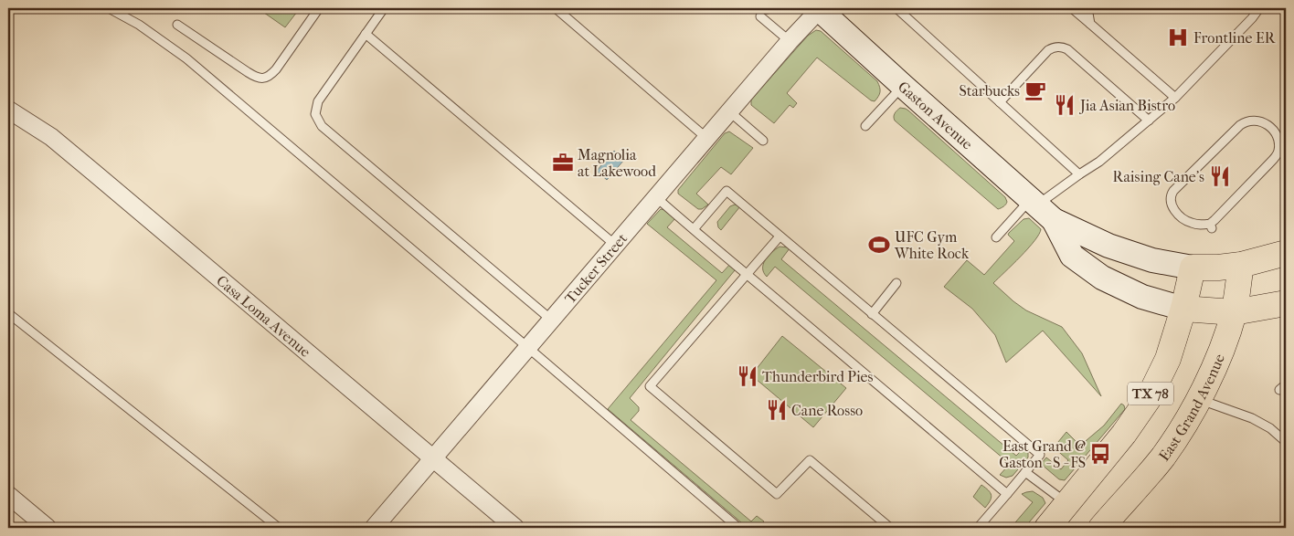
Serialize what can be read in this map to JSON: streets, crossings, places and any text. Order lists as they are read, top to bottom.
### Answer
{
  "streets": {
    "main road": ["TX 78", "East Grand Avenue"],
    "street": ["Gaston Avenue", "Tucker Street", "Casa Loma Avenue"]
  },
  "crossings": [
    ["Gaston Avenue", "Tucker Street"],
    ["Gaston Avenue", "TX 78"],
    ["Tucker Street", "Casa Loma Avenue"]
  ],
  "places": {
    "hospital": ["Frontline ER"],
    "cafe": ["Starbucks"],
    "restaurant": [
      "Jia Asian Bistro",
      "Raising Cane's",
      "Thunderbird Pies",
      "Cane Rosso"
    ],
    "office": ["Magnolia at Lakewood"],
    "sports": ["UFC Gym White Rock"],
    "bus stop": ["East Grand @ Gaston - S - FS"]
  }
}
